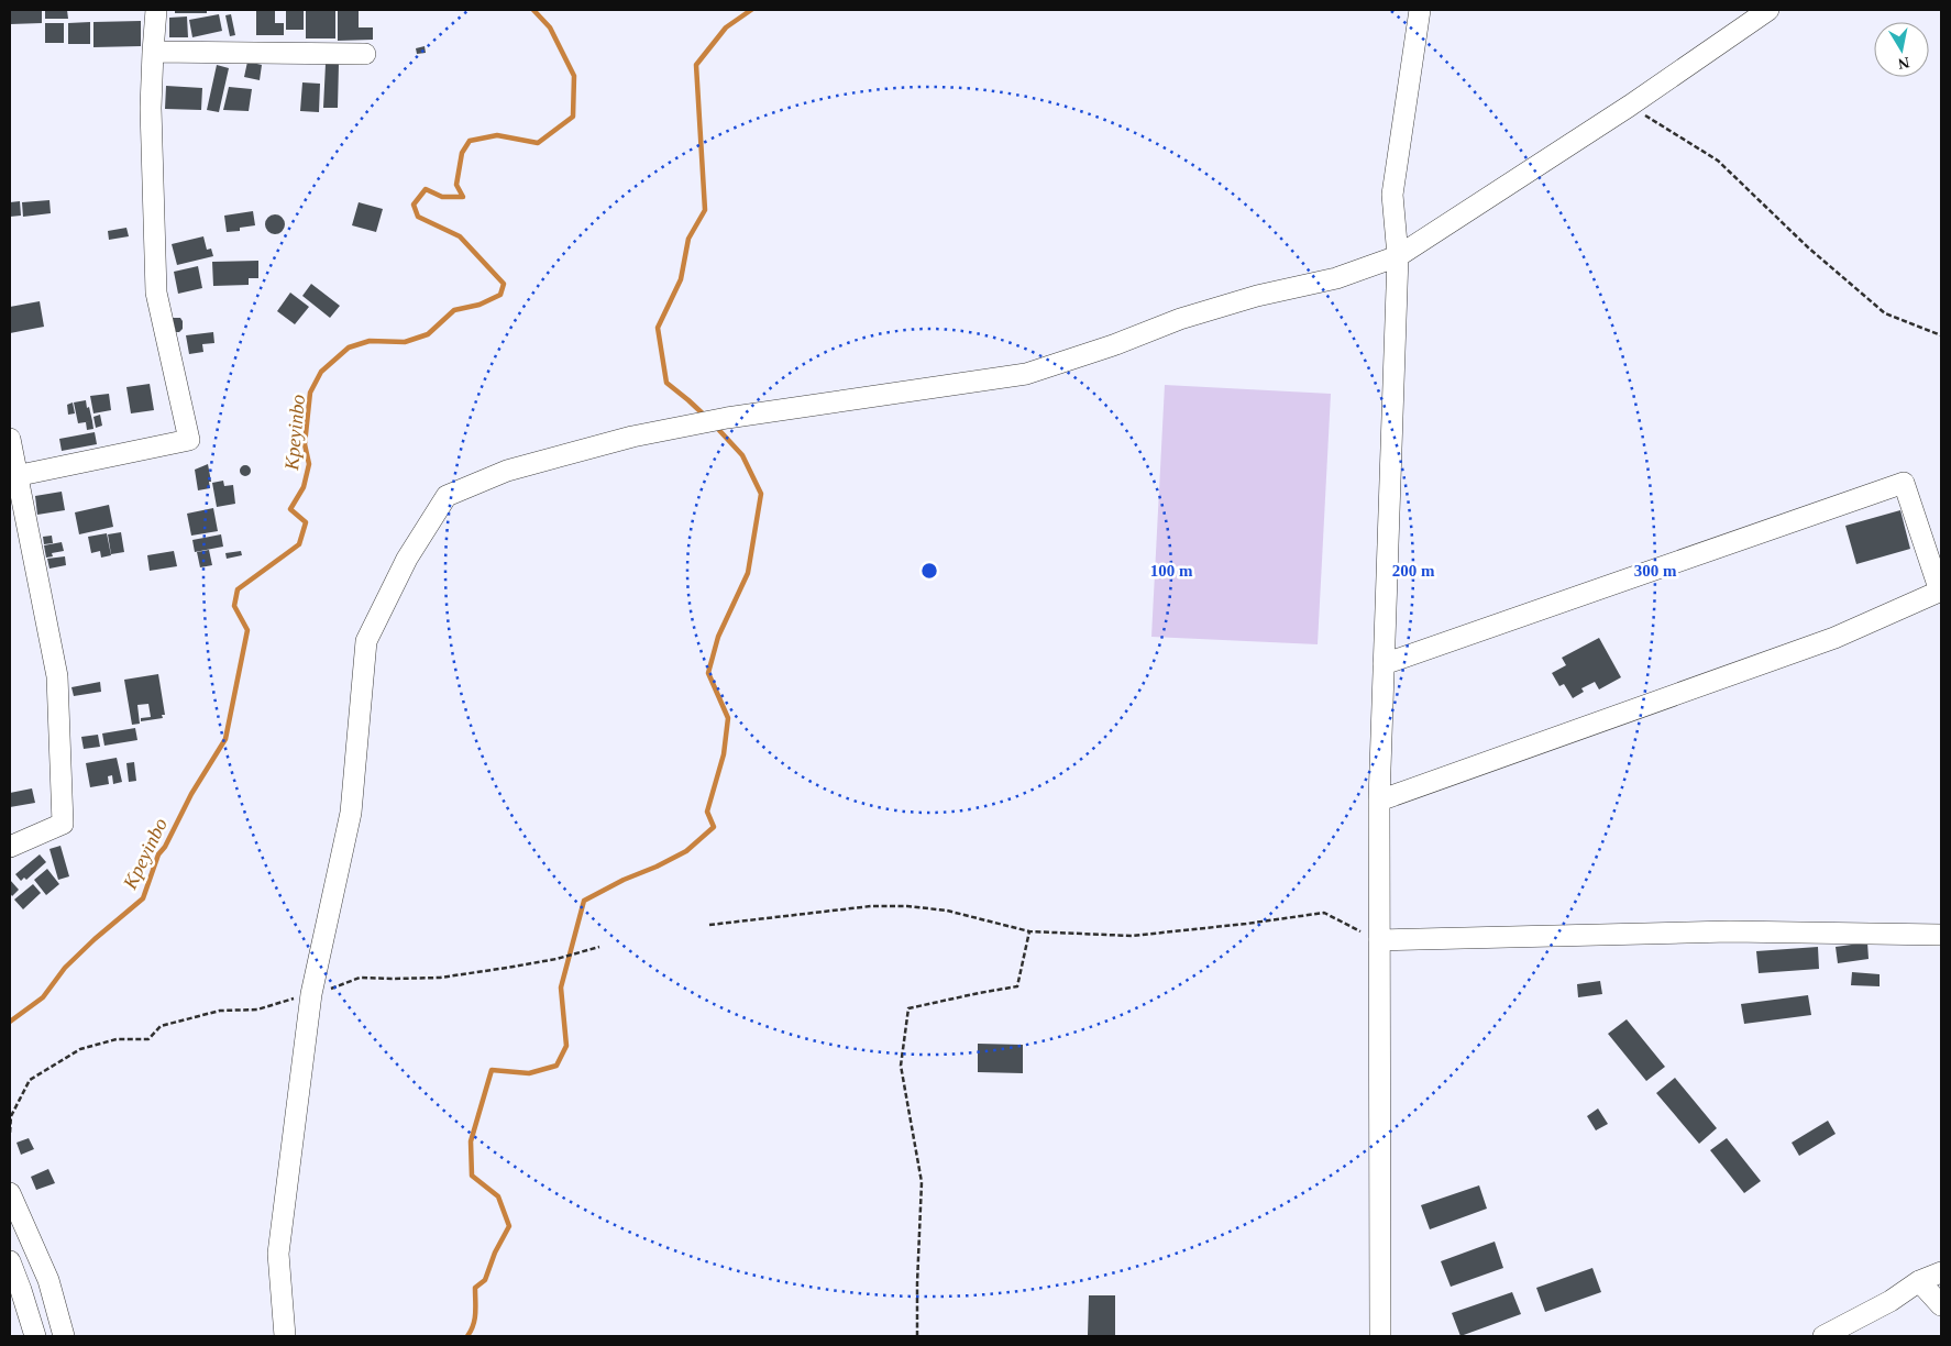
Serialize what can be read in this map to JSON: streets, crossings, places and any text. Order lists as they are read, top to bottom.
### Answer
{
  "water": ["Kpeyinbo"],
  "north": "bottom",
  "rings": ["100 m", "200 m", "300 m"]
}
